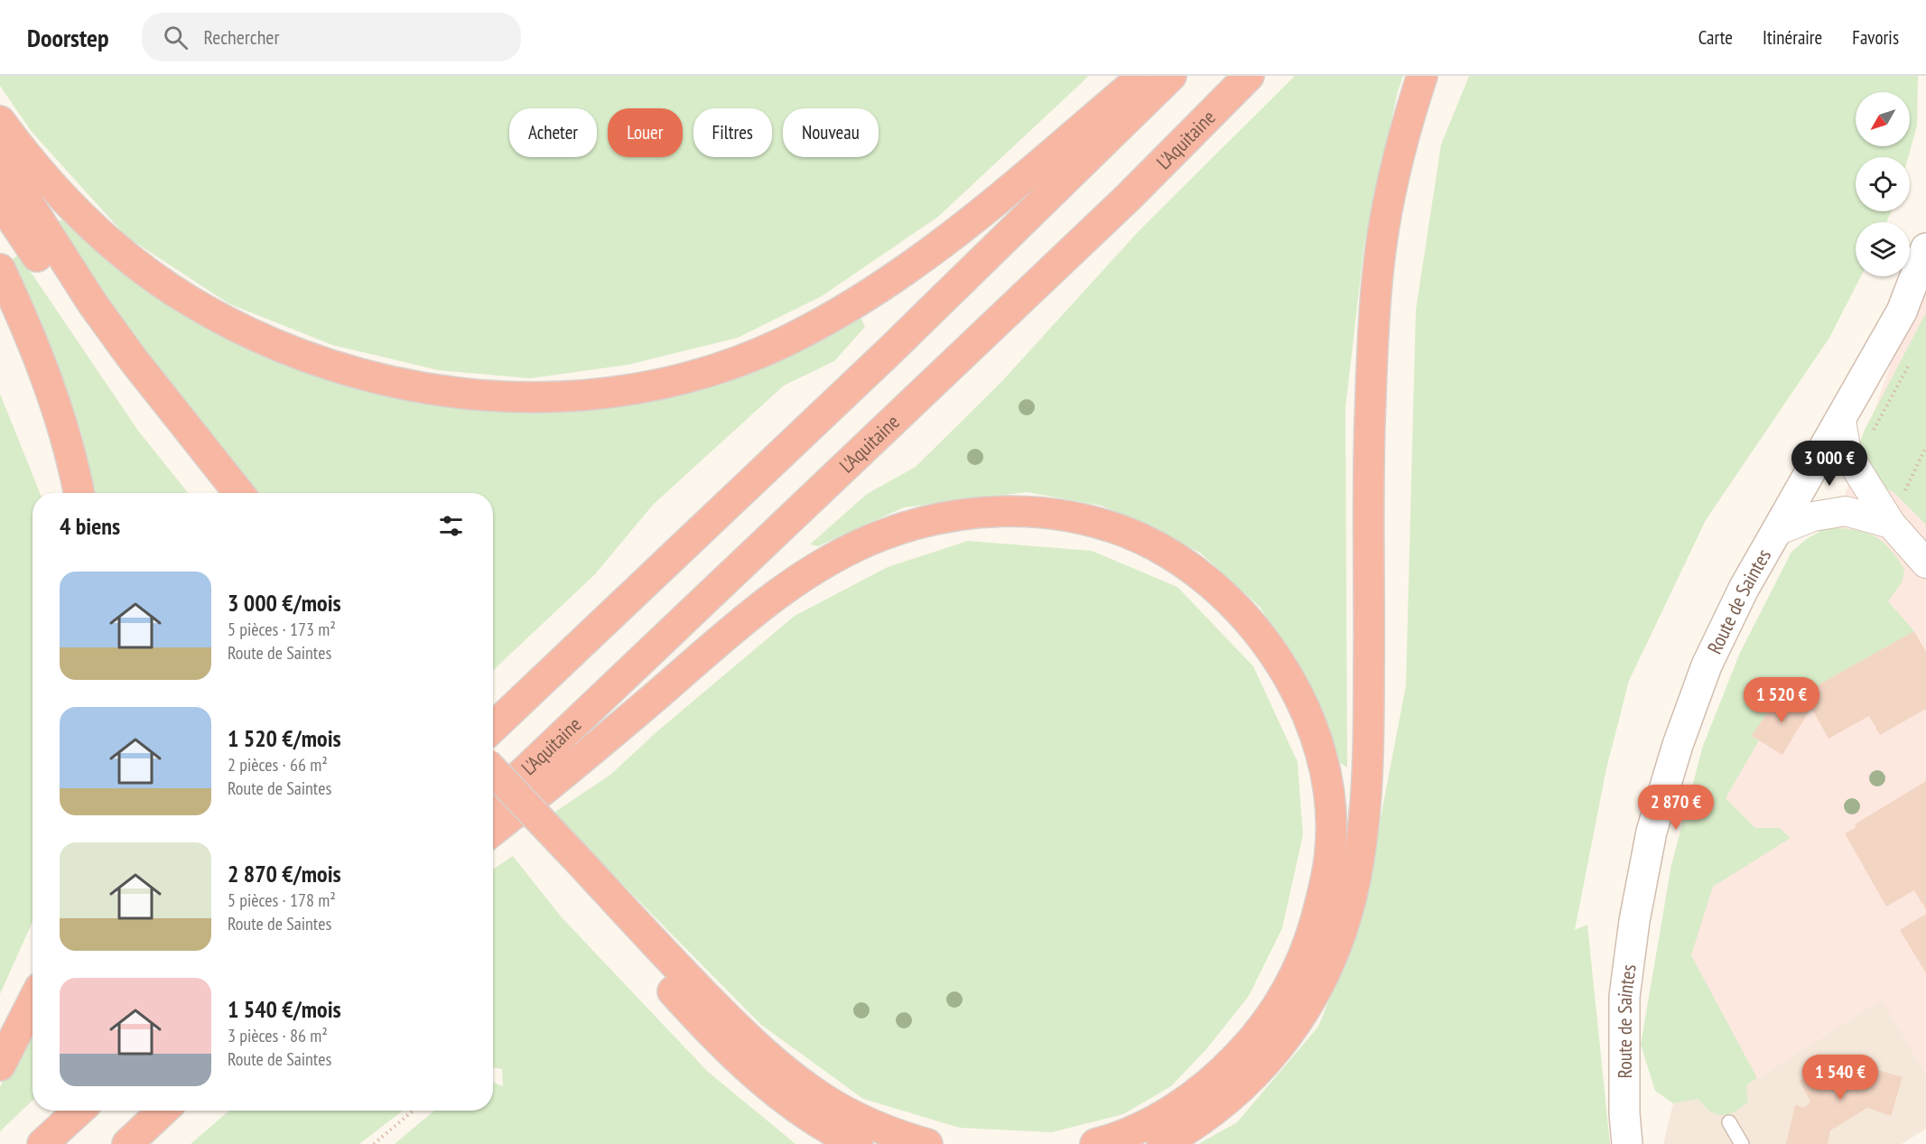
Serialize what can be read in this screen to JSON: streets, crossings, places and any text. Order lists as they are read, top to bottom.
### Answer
{
  "streets": {
    "highway": ["L'Aquitaine"],
    "street": ["Route de Saintes"]
  },
  "north": "bottom left",
  "page": {
    "header": "Doorstep",
    "search": "Rechercher",
    "nav": ["Carte", "Itinéraire", "Favoris"],
    "chip": [
      "Acheter",
      "Louer",
      "Filtres",
      "Nouveau"
    ],
    "price": [
      "3 000 €",
      "1 520 €",
      "2 870 €",
      "1 540 €"
    ],
    "heading": "4 biens",
    "list": [
      {
        "name": "3 000 €/mois",
        "note": "5 pièces · 173 m² · Route de Saintes"
      },
      {
        "name": "1 520 €/mois",
        "note": "2 pièces · 66 m² · Route de Saintes"
      },
      {
        "name": "2 870 €/mois",
        "note": "5 pièces · 178 m² · Route de Saintes"
      },
      {
        "name": "1 540 €/mois",
        "note": "3 pièces · 86 m² · Route de Saintes"
      }
    ]
  }
}
